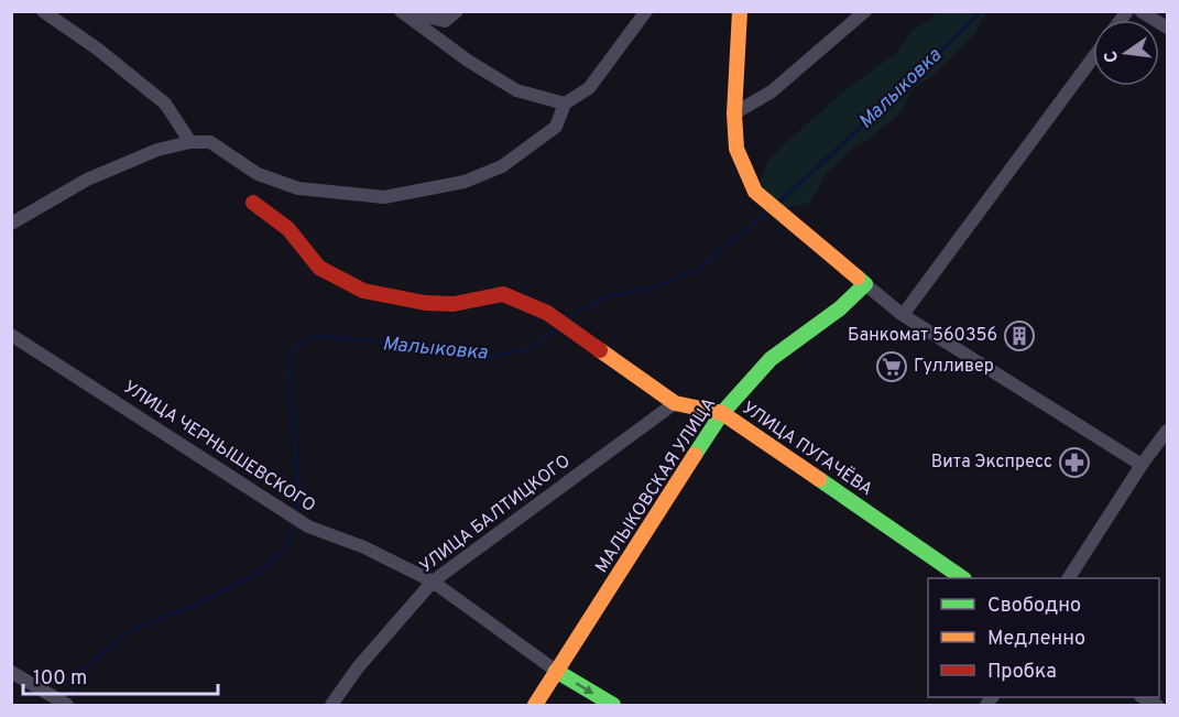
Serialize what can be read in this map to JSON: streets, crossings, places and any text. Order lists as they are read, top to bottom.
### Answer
{
  "streets": {
    "street": [
      "УЛИЦА ЧЕРНЫШЕВСКОГО",
      "УЛИЦА ПУГАЧЁВА",
      "МАЛЫКОВСКАЯ УЛИЦА",
      "УЛИЦА БАЛТИЦКОГО"
    ]
  },
  "crossings": [
    ["УЛИЦА ЧЕРНЫШЕВСКОГО", "МАЛЫКОВСКАЯ УЛИЦА"],
    ["УЛИЦА ЧЕРНЫШЕВСКОГО", "УЛИЦА БАЛТИЦКОГО"],
    ["УЛИЦА ПУГАЧЁВА", "МАЛЫКОВСКАЯ УЛИЦА"],
    ["УЛИЦА ПУГАЧЁВА", "УЛИЦА БАЛТИЦКОГО"]
  ],
  "water": ["Малыковка"],
  "places": {
    "building": ["Банкомат 560356"],
    "supermarket": ["Гулливер"],
    "pharmacy": ["Вита Экспресс"]
  },
  "legend": ["Свободно", "Медленно", "Пробка"],
  "scale_bar": "100 m",
  "north": "left"
}
